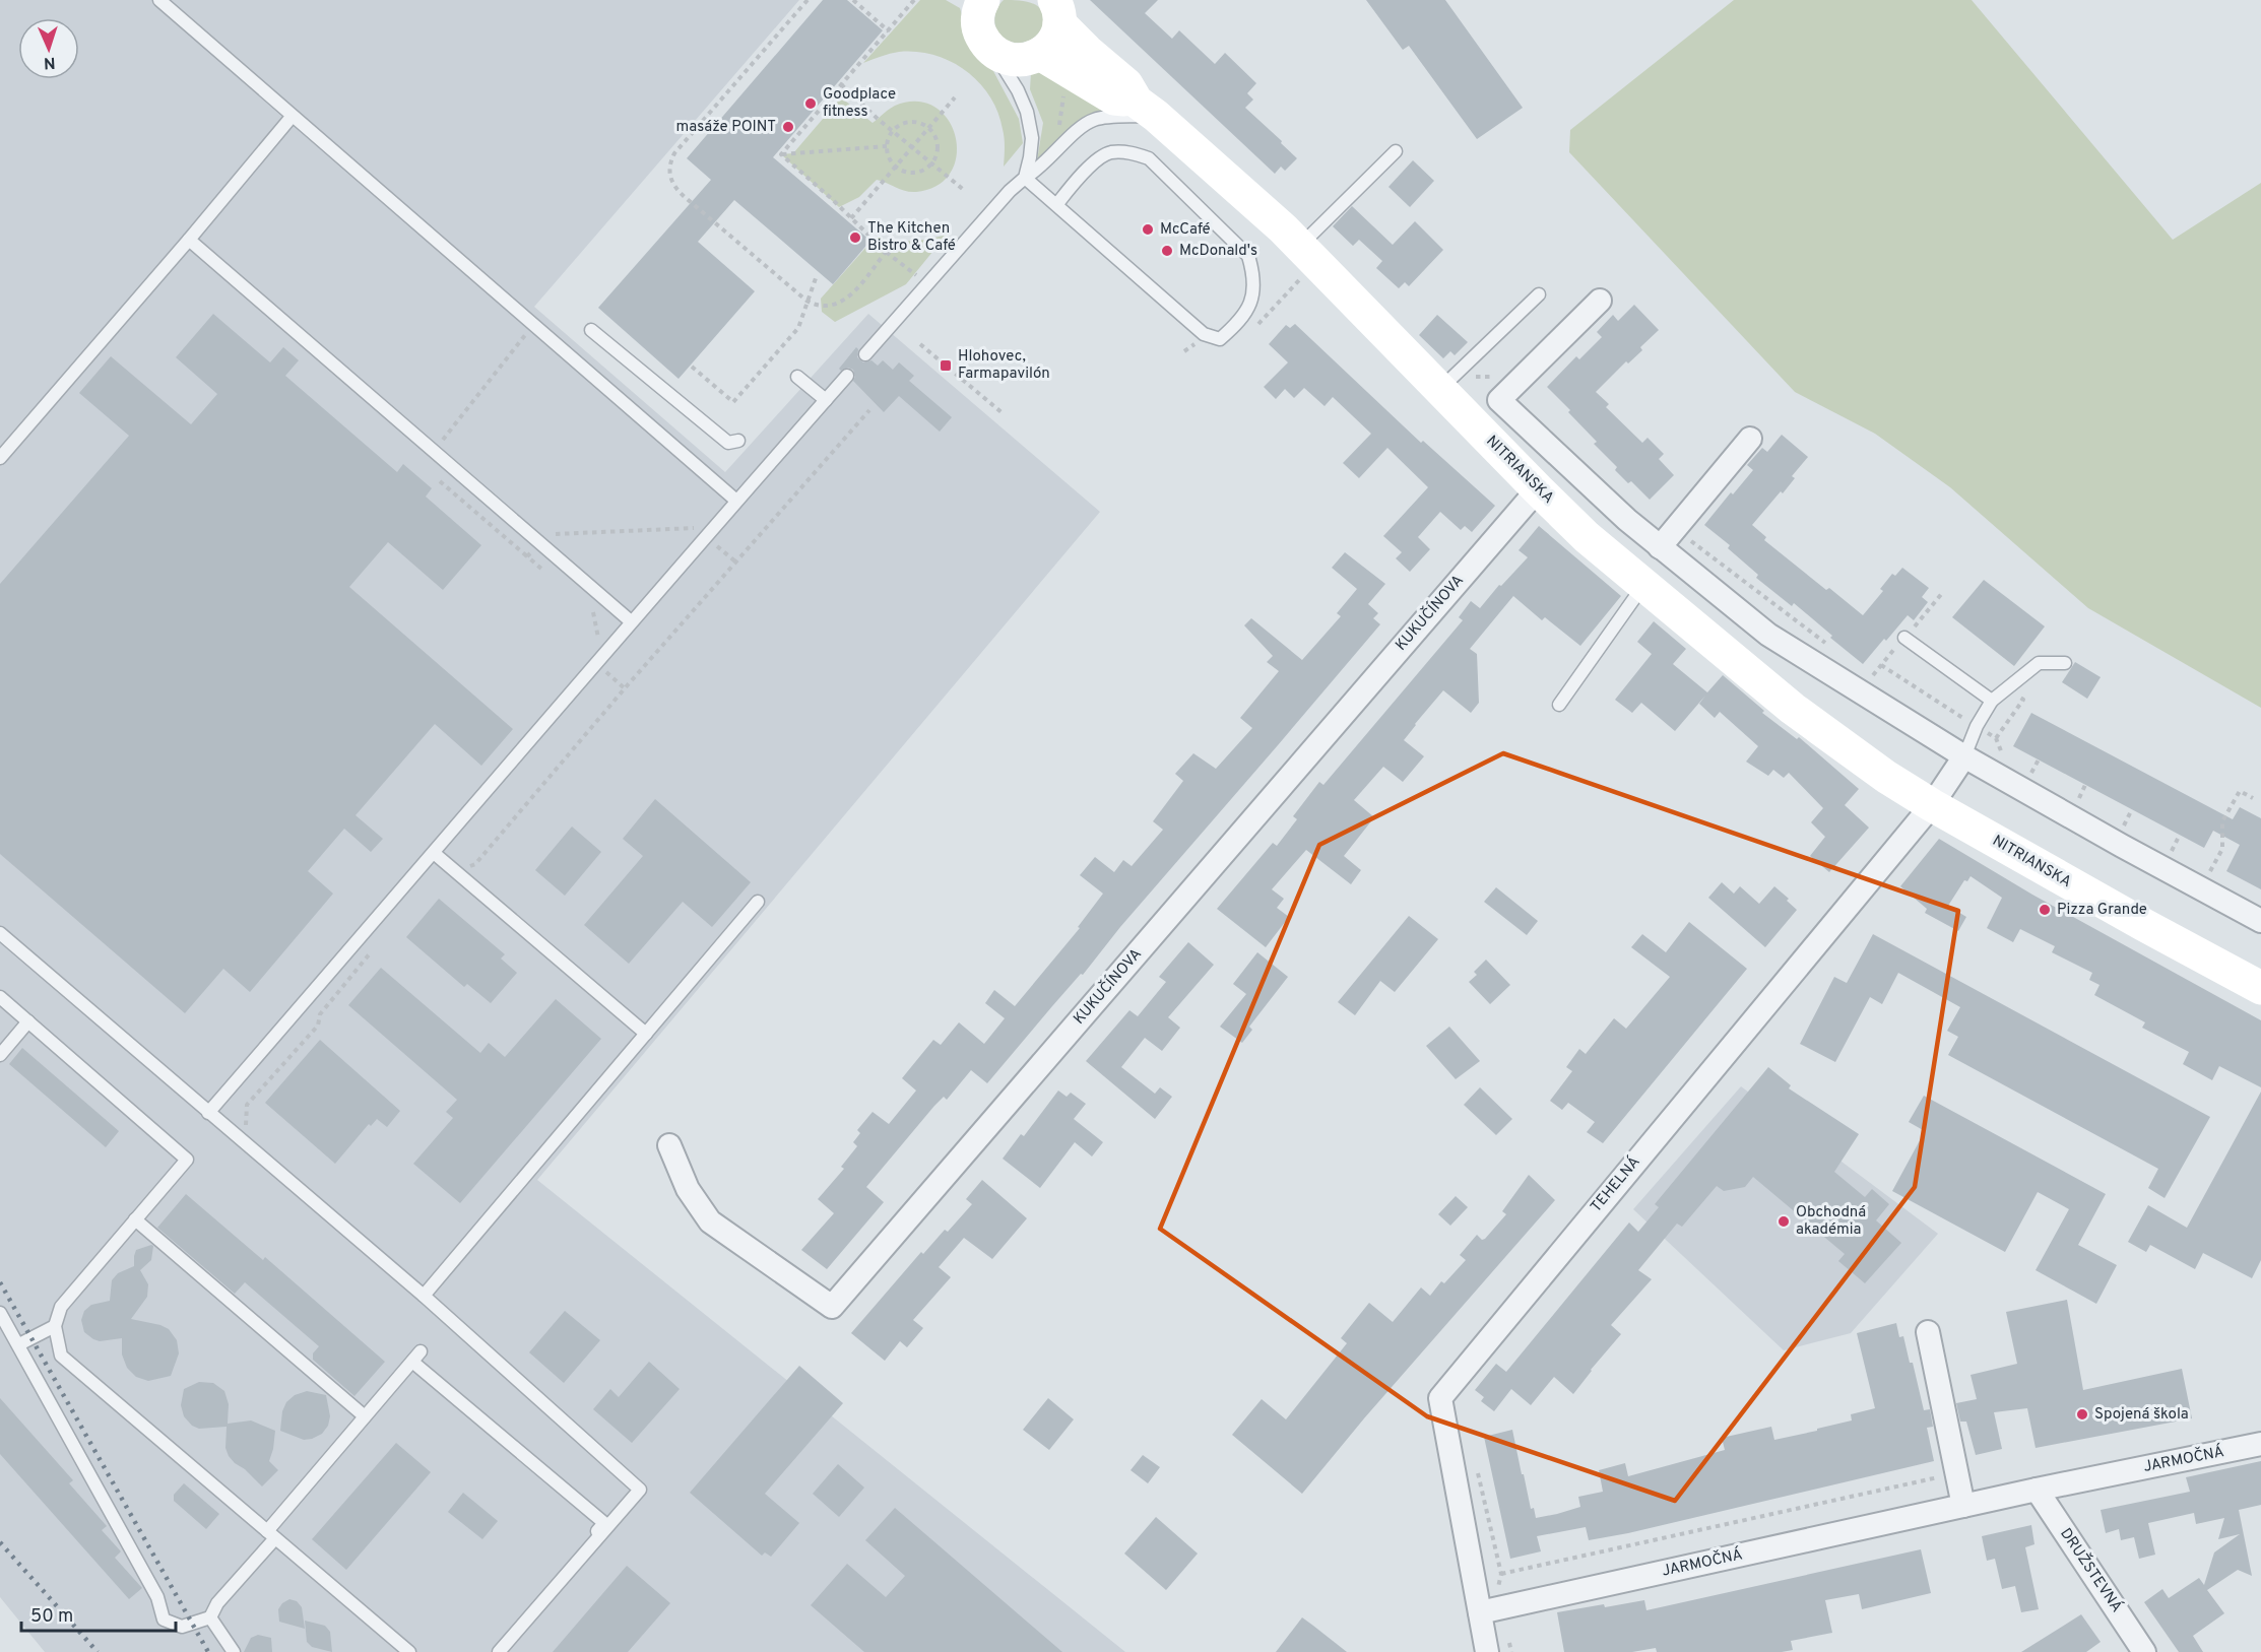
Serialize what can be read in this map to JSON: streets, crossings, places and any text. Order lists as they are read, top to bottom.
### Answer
{
  "streets": {
    "main road": ["NITRIANSKA"],
    "street": [
      "KUKUČÍNOVA",
      "TEHELNÁ",
      "JARMOČNÁ",
      "DRUŽSTEVNÁ"
    ]
  },
  "crossings": [
    ["NITRIANSKA", "KUKUČÍNOVA"],
    ["NITRIANSKA", "TEHELNÁ"],
    ["TEHELNÁ", "JARMOČNÁ"],
    ["JARMOČNÁ", "DRUŽSTEVNÁ"]
  ],
  "places": {
    "other": [
      "Goodplace fitness",
      "masáže POINT",
      "McCafé",
      "The Kitchen Bistro & Café",
      "McDonald's",
      "Pizza Grande",
      "Obchodná akadémia",
      "Spojená škola"
    ],
    "transit": ["Hlohovec, Farmapavilón"]
  },
  "scale_bar": "50 m",
  "north": "bottom"
}
